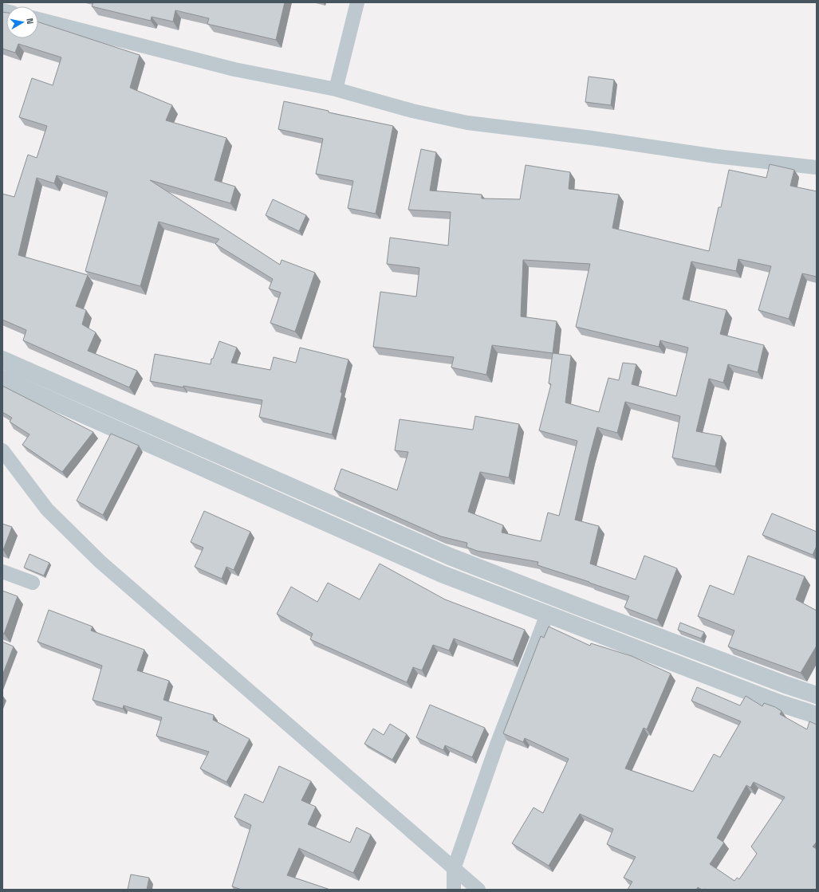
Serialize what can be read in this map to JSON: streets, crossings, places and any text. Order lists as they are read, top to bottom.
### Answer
{
  "north": "right"
}
